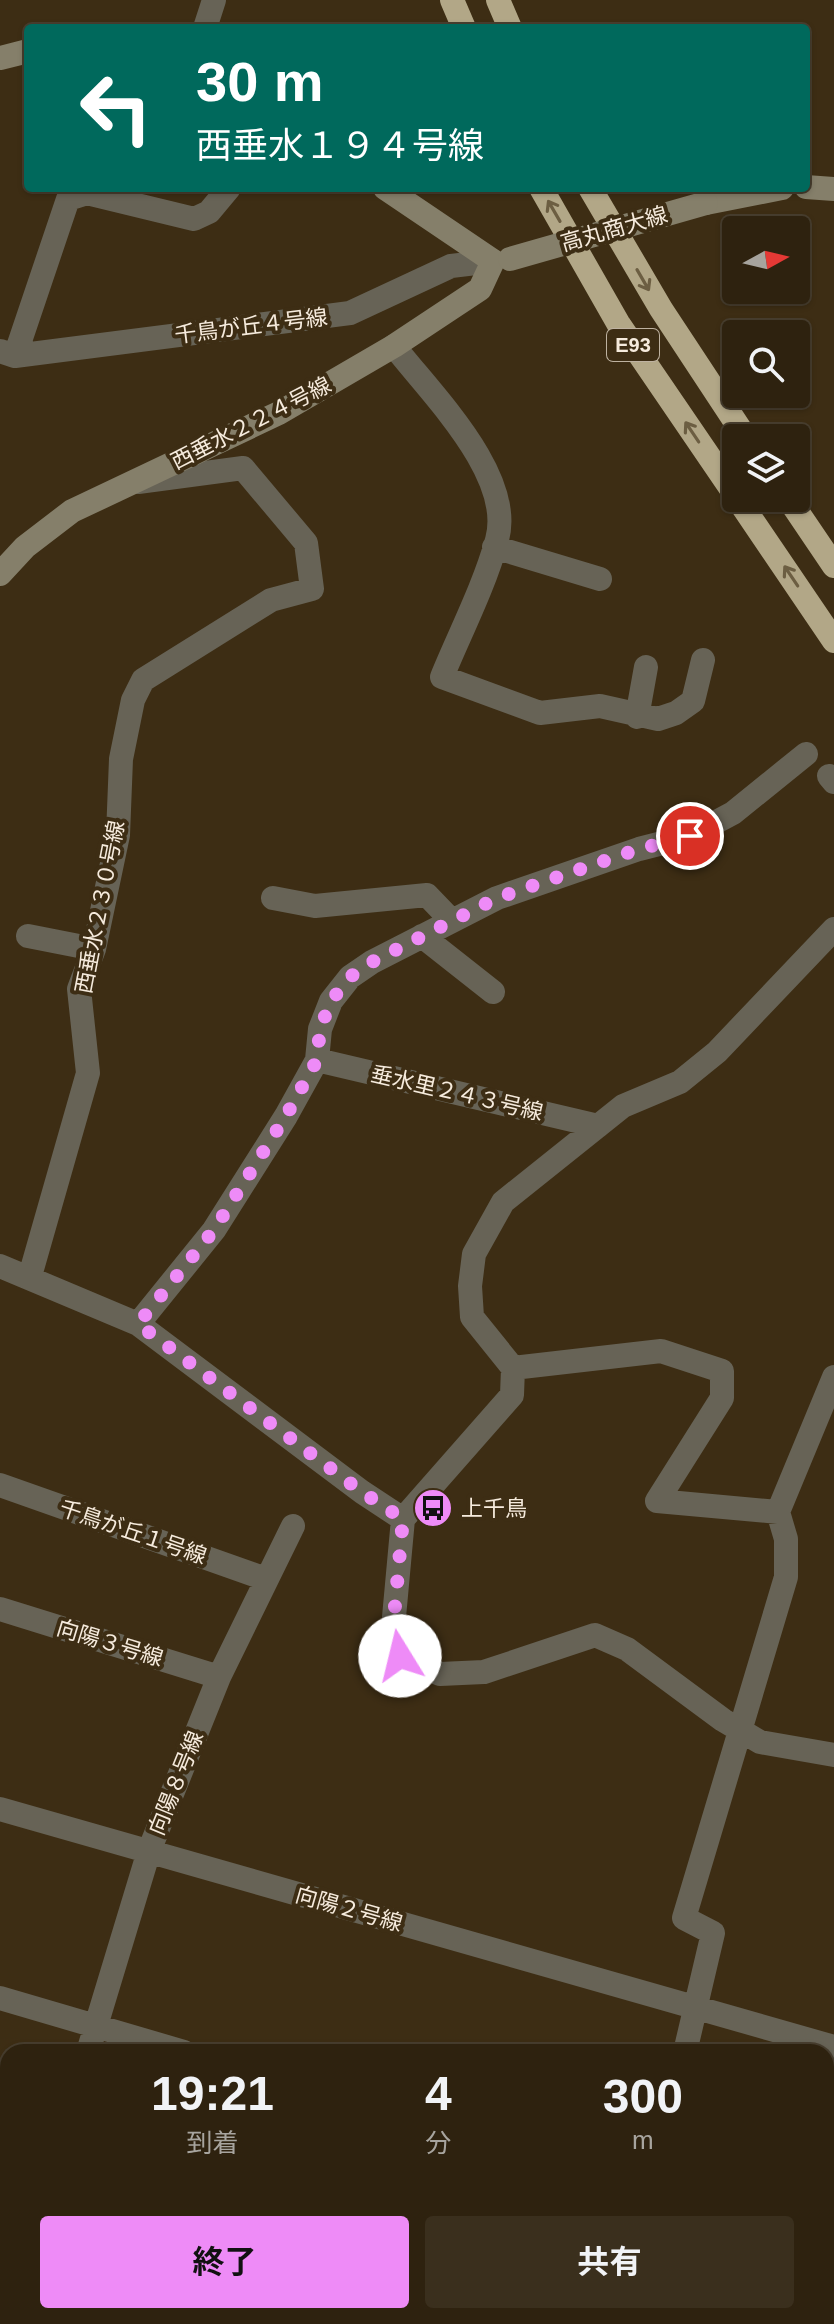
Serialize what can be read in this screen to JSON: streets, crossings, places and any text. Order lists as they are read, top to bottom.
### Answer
{
  "streets": {
    "highway": ["E93"],
    "street": [
      "高丸商大線",
      "千鳥が丘４号線",
      "西垂水２２４号線",
      "西垂水２３０号線",
      "垂水里２４３号線",
      "千鳥が丘１号線",
      "向陽３号線",
      "向陽８号線",
      "向陽２号線"
    ]
  },
  "crossings": [
    ["高丸商大線", "千鳥が丘４号線"],
    ["高丸商大線", "西垂水２２４号線"],
    ["千鳥が丘４号線", "西垂水２２４号線"],
    ["西垂水２２４号線", "西垂水２３０号線"],
    ["千鳥が丘１号線", "向陽８号線"],
    ["向陽３号線", "向陽８号線"],
    ["向陽８号線", "向陽２号線"]
  ],
  "places": {
    "bus stop": ["上千鳥"]
  },
  "north": "right",
  "page": {
    "turn": ["30 m", "西垂水１９４号線"],
    "eta": [
      "19:21",
      "到着",
      "4",
      "分",
      "300",
      "m"
    ],
    "buttons": ["終了", "共有"]
  }
}
